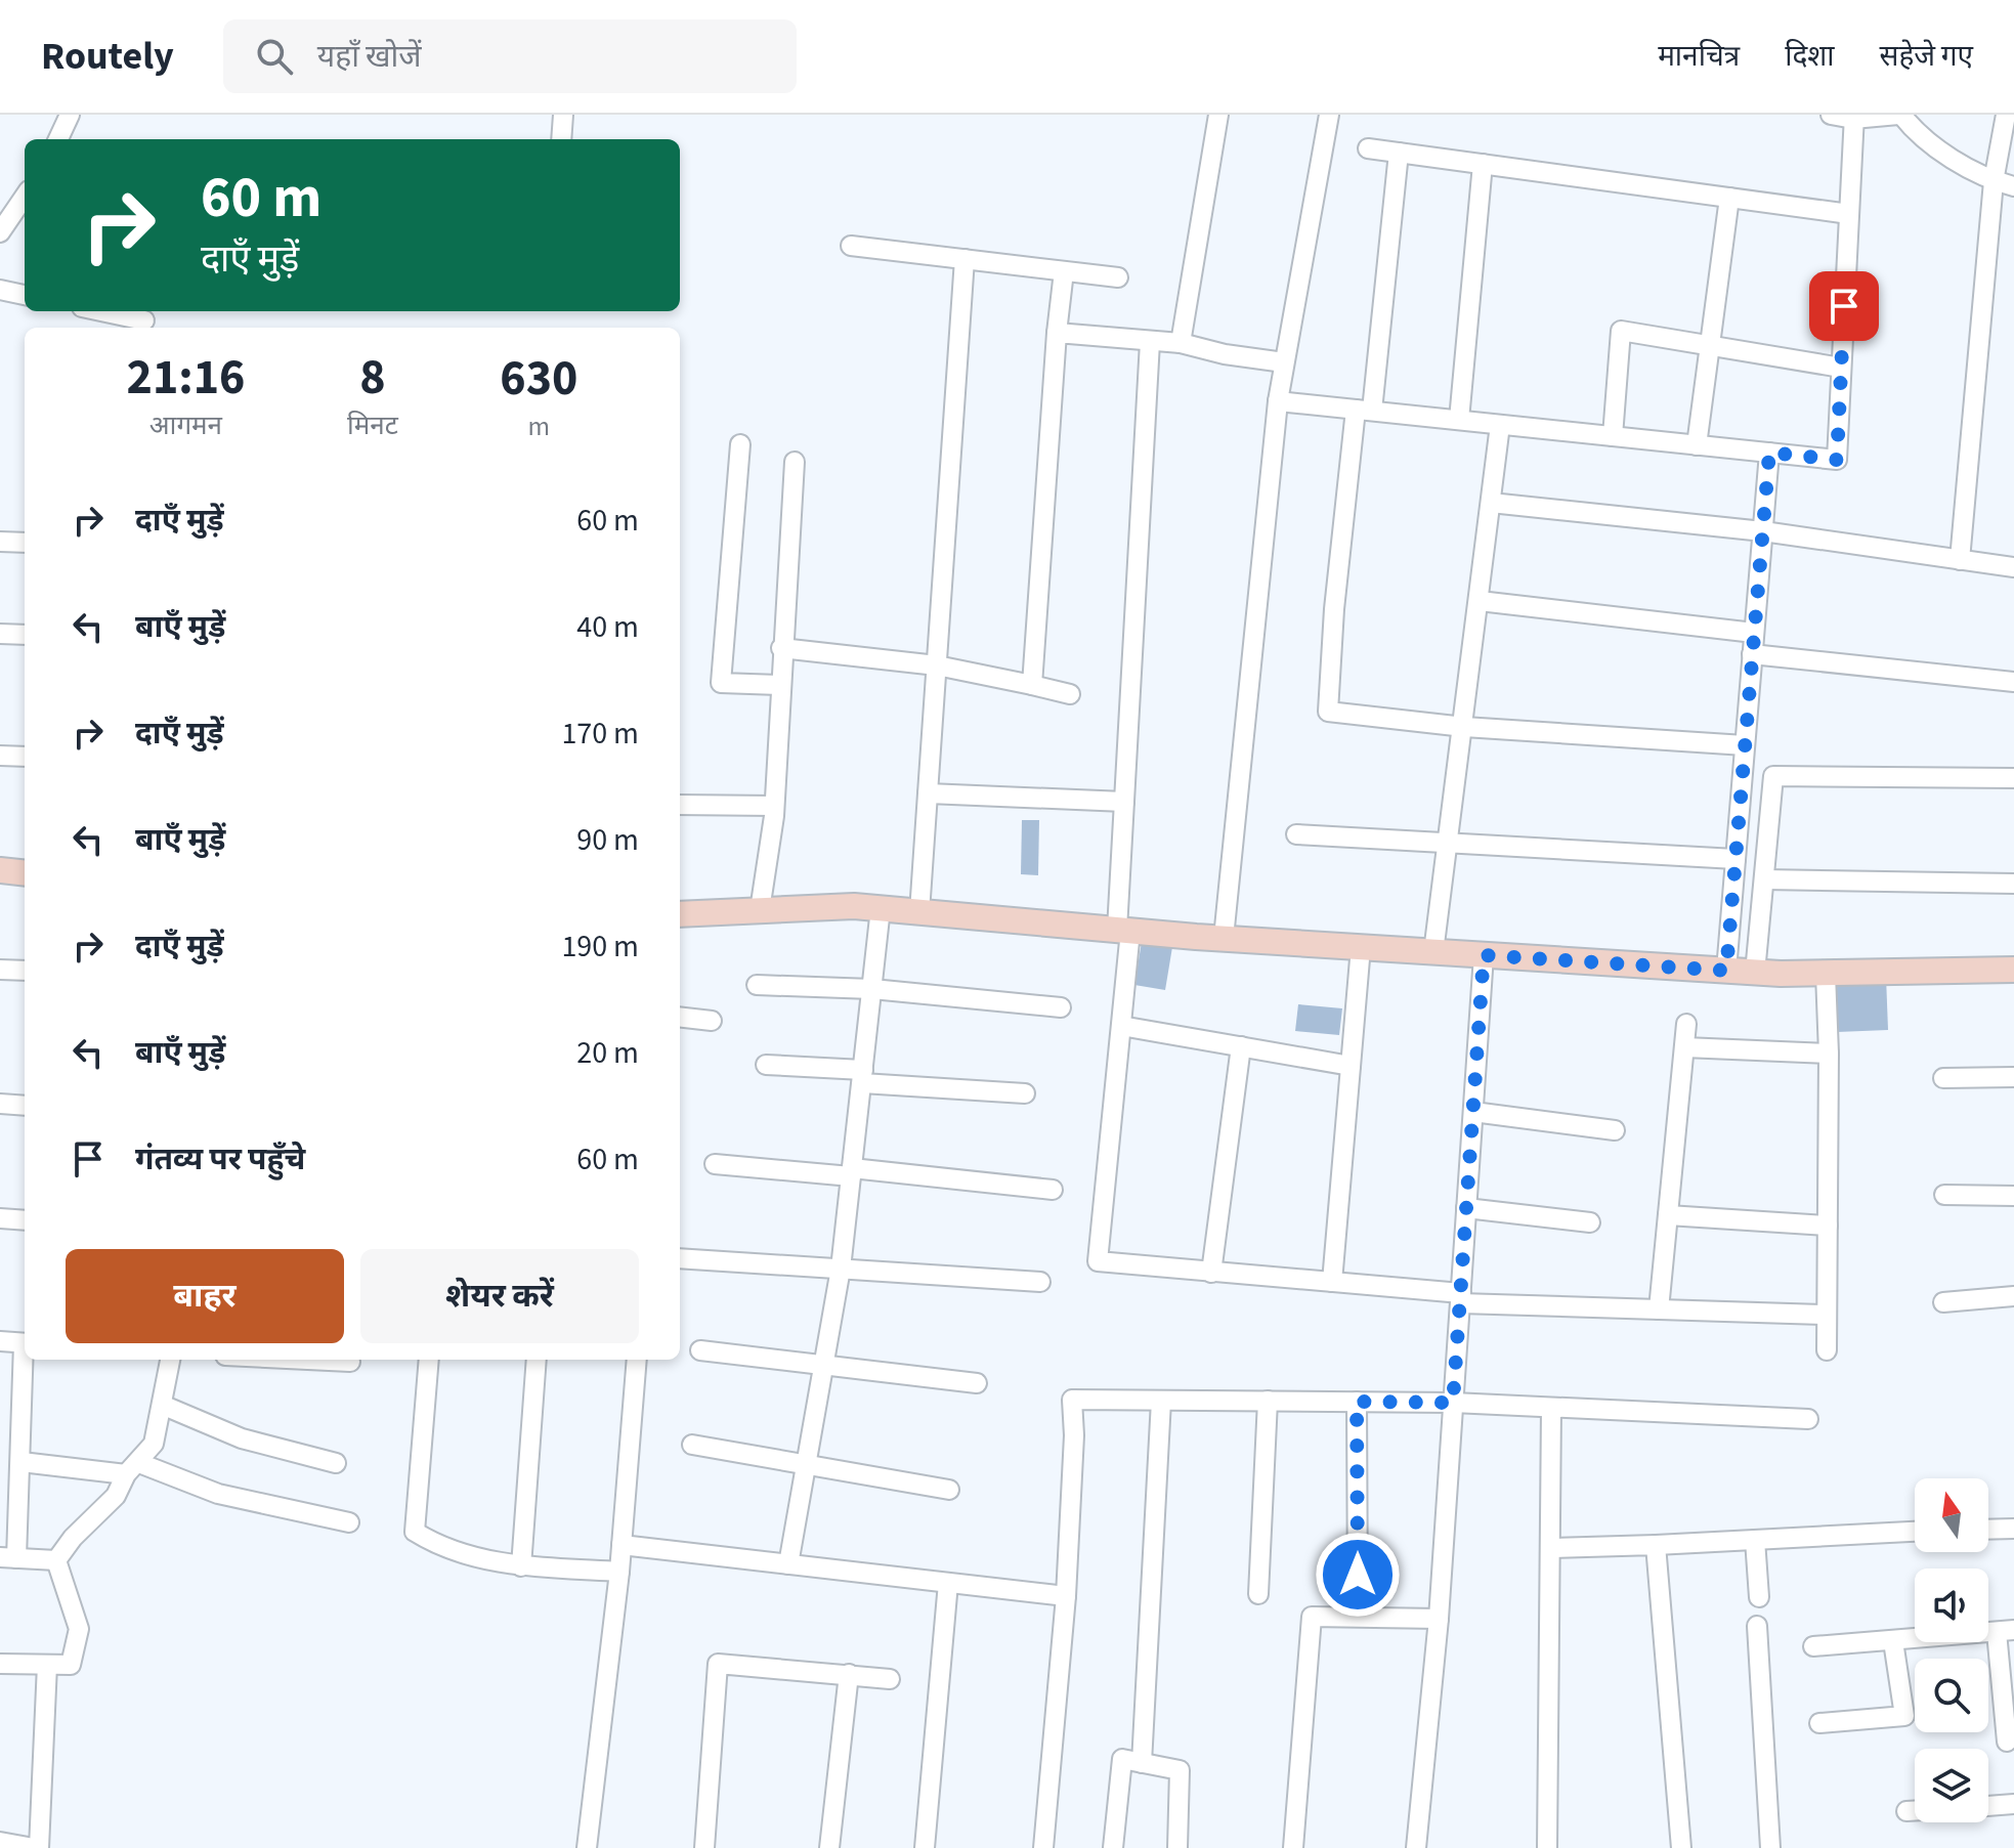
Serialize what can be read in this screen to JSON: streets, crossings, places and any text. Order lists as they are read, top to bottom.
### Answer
{
  "north": "top",
  "page": {
    "header": "Routely",
    "search": "यहाँ खोजें",
    "nav": ["मानचित्र", "दिशा", "सहेजे गए"],
    "turn": ["60 m", "दाएँ मुड़ें"],
    "eta": [
      "21:16",
      "आगमन",
      "8",
      "मिनट",
      "630",
      "m"
    ],
    "list": [
      {
        "name": "दाएँ मुड़ें",
        "value": "60 m"
      },
      {
        "name": "बाएँ मुड़ें",
        "value": "40 m"
      },
      {
        "name": "दाएँ मुड़ें",
        "value": "170 m"
      },
      {
        "name": "बाएँ मुड़ें",
        "value": "90 m"
      },
      {
        "name": "दाएँ मुड़ें",
        "value": "190 m"
      },
      {
        "name": "बाएँ मुड़ें",
        "value": "20 m"
      },
      {
        "name": "गंतव्य पर पहुँचे",
        "value": "60 m"
      }
    ],
    "buttons": ["बाहर", "शेयर करें"]
  }
}
